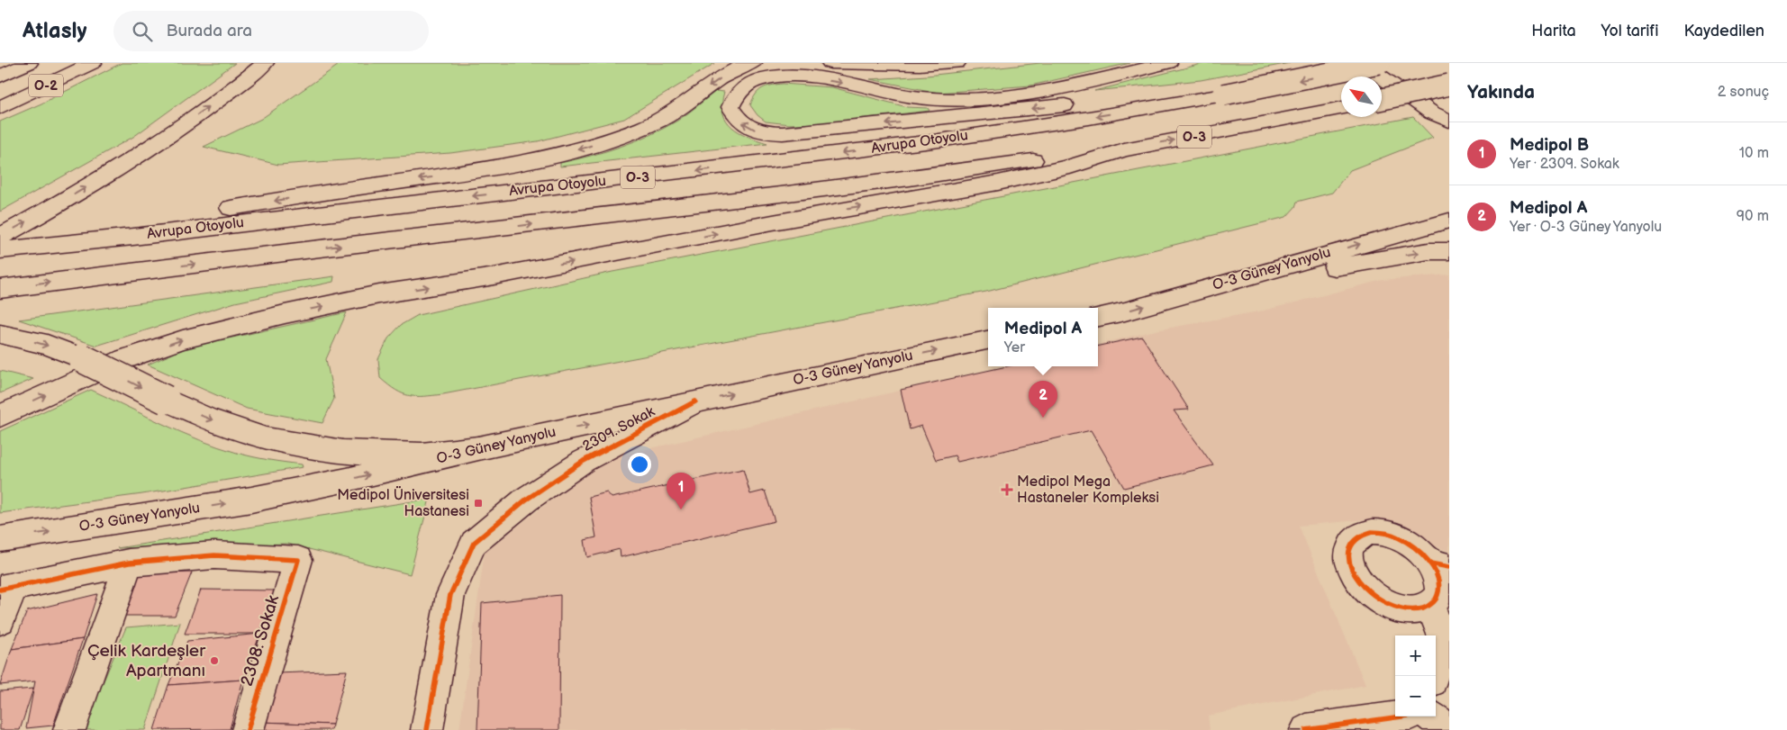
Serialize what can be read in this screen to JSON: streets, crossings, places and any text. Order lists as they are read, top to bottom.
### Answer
{
  "streets": {
    "main road": [
      "O-2",
      "O-3",
      "Avrupa Otoyolu",
      "O-3 Güney Yanyolu",
      "2309. Sokak",
      "2308. Sokak"
    ]
  },
  "crossings": [
    ["O-3", "Avrupa Otoyolu"],
    ["O-3 Güney Yanyolu", "2309. Sokak"]
  ],
  "places": {
    "health": ["Medipol Mega Hastaneler Kompleksi"],
    "transit": ["Medipol Üniversitesi Hastanesi"],
    "other": ["Çelik Kardeşler Apartmanı"]
  },
  "north": "top left",
  "page": {
    "header": "Atlasly",
    "search": "Burada ara",
    "nav": ["Harita", "Yol tarifi", "Kaydedilen"],
    "heading": ["Yakında", "2 sonuç"],
    "list": [
      {
        "mark": "1",
        "name": "Medipol B",
        "note": "Yer · 2309. Sokak",
        "value": "10 m"
      },
      {
        "mark": "2",
        "name": "Medipol A",
        "note": "Yer · O-3 Güney Yanyolu",
        "value": "90 m"
      }
    ],
    "popup": ["Medipol A", "Yer"],
    "pins": ["2", "1"],
    "map_buttons": ["+", "−"]
  }
}
